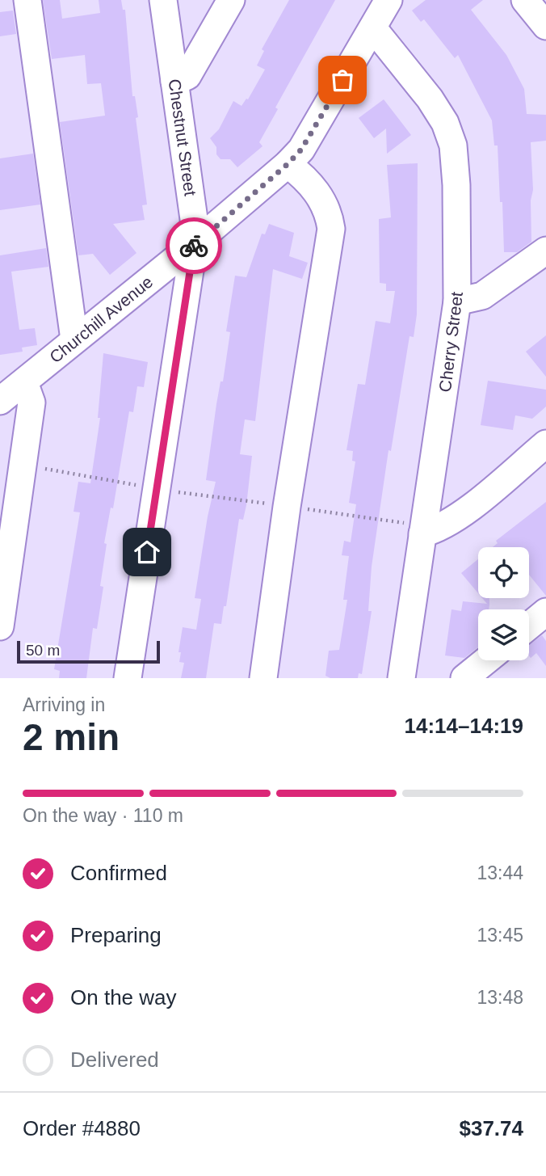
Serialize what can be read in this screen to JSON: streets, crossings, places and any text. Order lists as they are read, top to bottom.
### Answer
{
  "streets": {
    "street": ["Chestnut Street", "Churchill Avenue", "Cherry Street"]
  },
  "crossings": [
    ["Chestnut Street", "Churchill Avenue"],
    ["Churchill Avenue", "Cherry Street"]
  ],
  "scale_bar": "50 m",
  "page": {
    "scale": "50 m",
    "heading": ["2 min", "Arriving in", "14:14–14:19"],
    "panel": ["Order #4880", "$37.74"],
    "bar": "On the way · 110 m",
    "list": [
      ["Confirmed", "13:44"],
      ["Preparing", "13:45"],
      ["On the way", "13:48"],
      "Delivered"
    ]
  }
}
